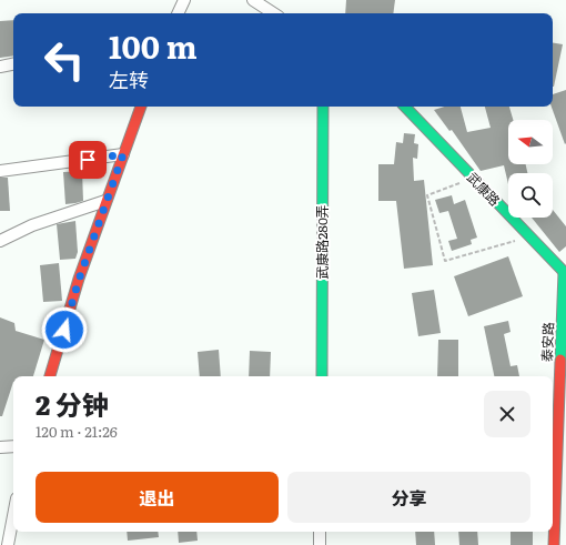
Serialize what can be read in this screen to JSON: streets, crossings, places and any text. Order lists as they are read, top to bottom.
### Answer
{
  "streets": {
    "street": ["武康路", "武康路280弄", "泰安路"]
  },
  "crossings": [
    ["武康路", "泰安路"]
  ],
  "north": "left",
  "page": {
    "turn": ["100 m", "左转"],
    "heading": ["2 分钟", "120 m · 21:26"],
    "buttons": ["退出", "分享"]
  }
}
